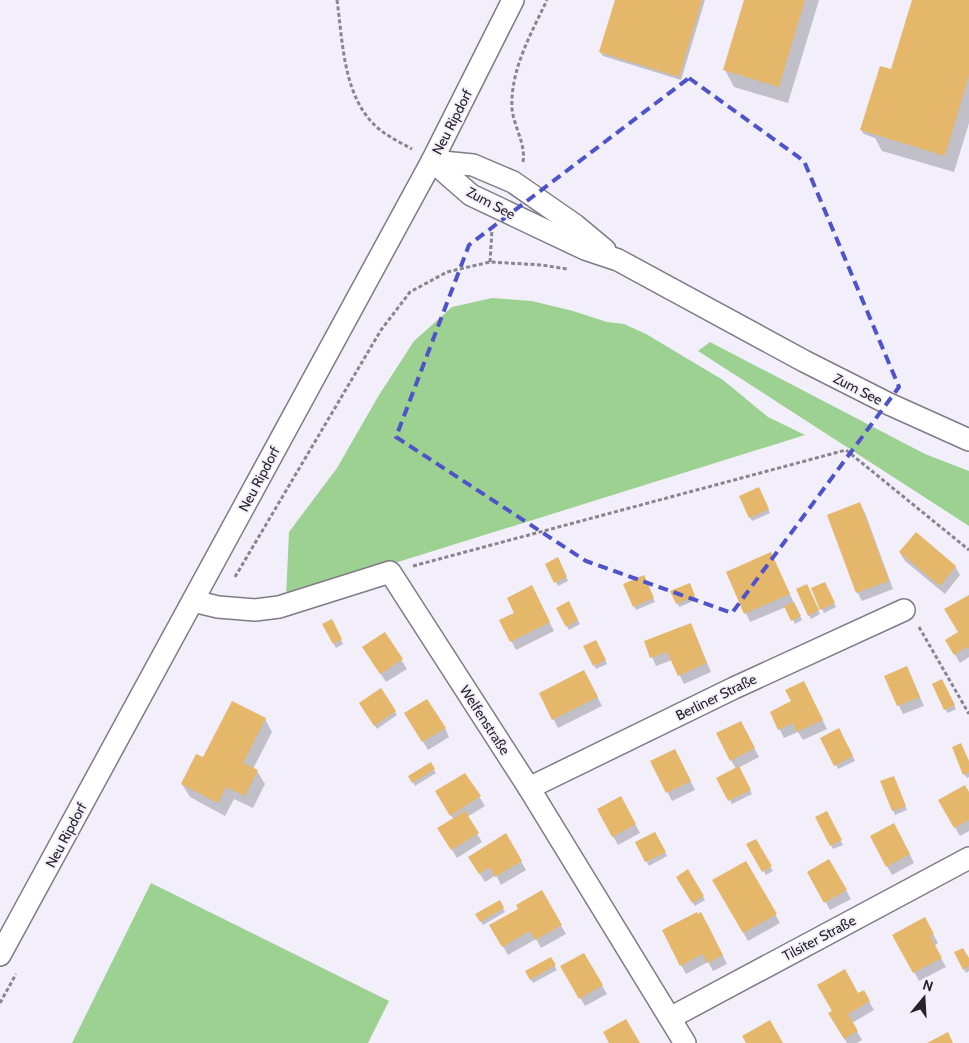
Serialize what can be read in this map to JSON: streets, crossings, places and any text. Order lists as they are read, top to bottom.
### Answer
{
  "streets": {
    "street": [
      "Neu Ripdorf",
      "Zum See",
      "Berliner Straße",
      "Welfenstraße",
      "Tilsiter Straße"
    ]
  },
  "crossings": [
    ["Neu Ripdorf", "Zum See"],
    ["Berliner Straße", "Welfenstraße"],
    ["Welfenstraße", "Tilsiter Straße"]
  ],
  "north": "top"
}
